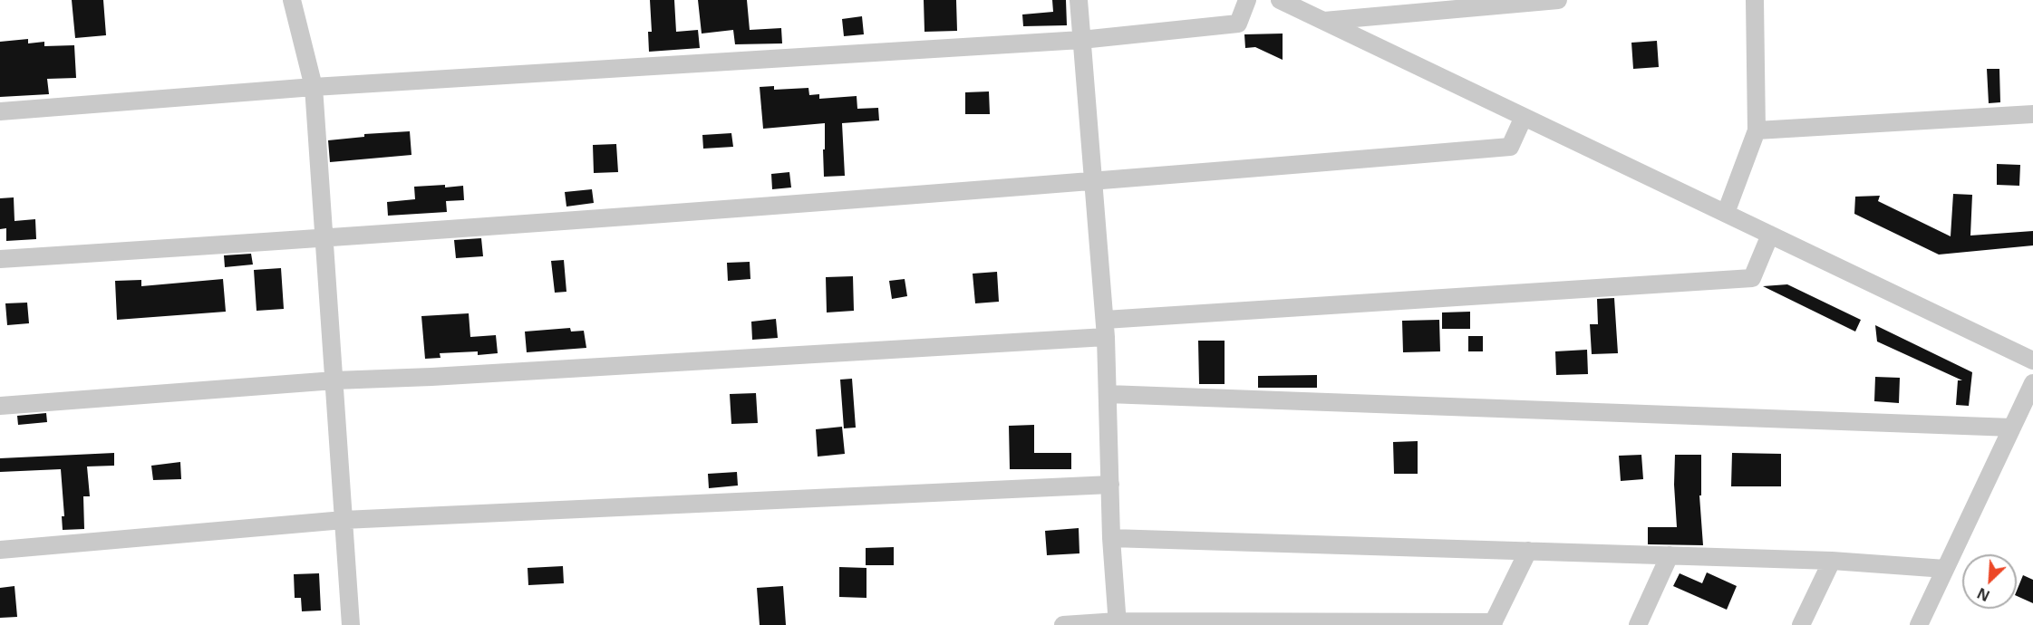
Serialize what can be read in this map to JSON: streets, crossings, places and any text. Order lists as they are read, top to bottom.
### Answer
{
  "north": "bottom left"
}
